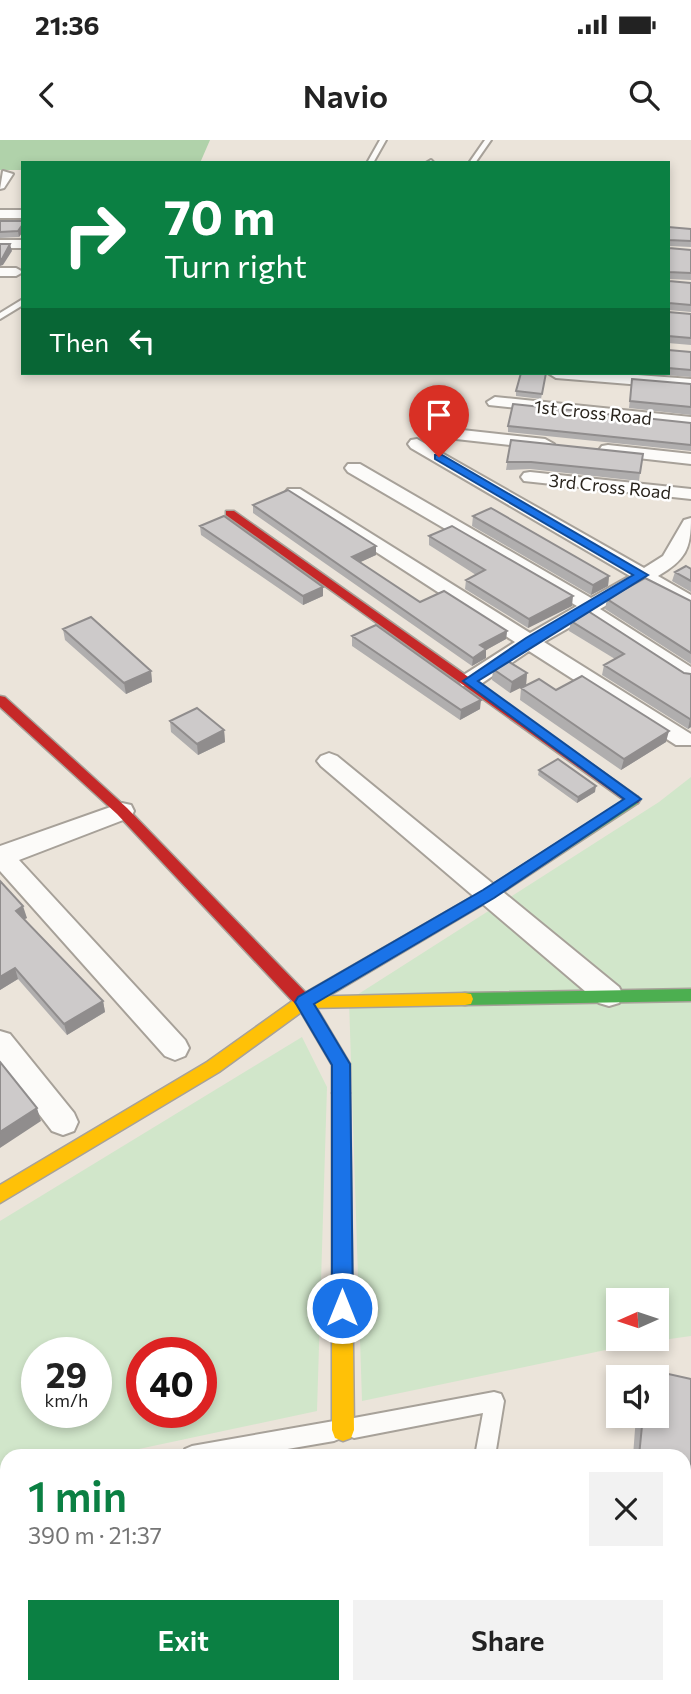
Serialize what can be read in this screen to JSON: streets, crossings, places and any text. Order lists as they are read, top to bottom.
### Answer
{
  "streets": {
    "street": ["1st Cross Road", "3rd Cross Road"]
  },
  "north": "left",
  "page": {
    "status": "21:36",
    "header": "Navio",
    "turn": ["70 m", "Turn right"],
    "then": "Then",
    "speed": "29 km/h",
    "limit": "40",
    "heading": ["1 min", "390 m · 21:37"],
    "buttons": ["Exit", "Share"]
  }
}
